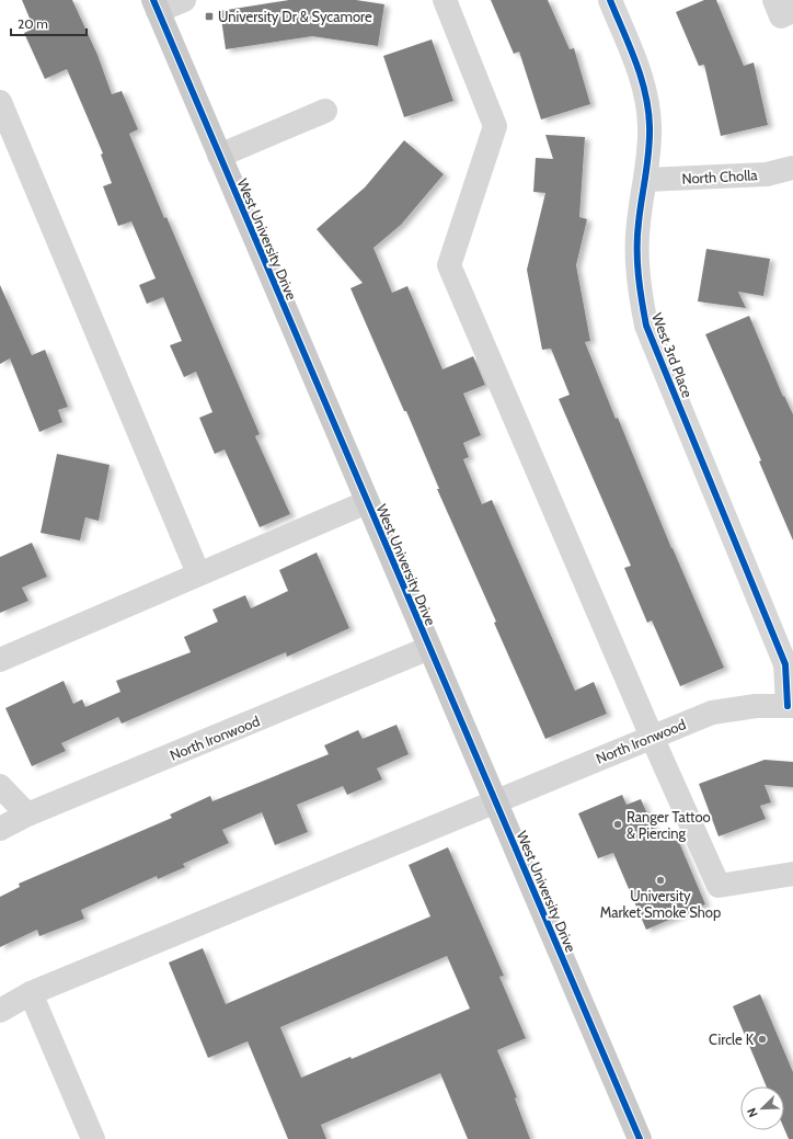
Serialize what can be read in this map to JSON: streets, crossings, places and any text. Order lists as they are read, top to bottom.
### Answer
{
  "streets": {
    "main road": ["West University Drive"],
    "street": ["North Cholla", "West 3rd Place", "North Ironwood"]
  },
  "crossings": [
    ["North Cholla", "West 3rd Place"],
    ["West University Drive", "North Ironwood"],
    ["West 3rd Place", "North Ironwood"]
  ],
  "places": {
    "transit": ["University Dr & Sycamore"],
    "other": ["Ranger Tattoo & Piercing", "University Market Smoke Shop", "Circle K"]
  },
  "scale_bar": "20 m",
  "north": "bottom left"
}
